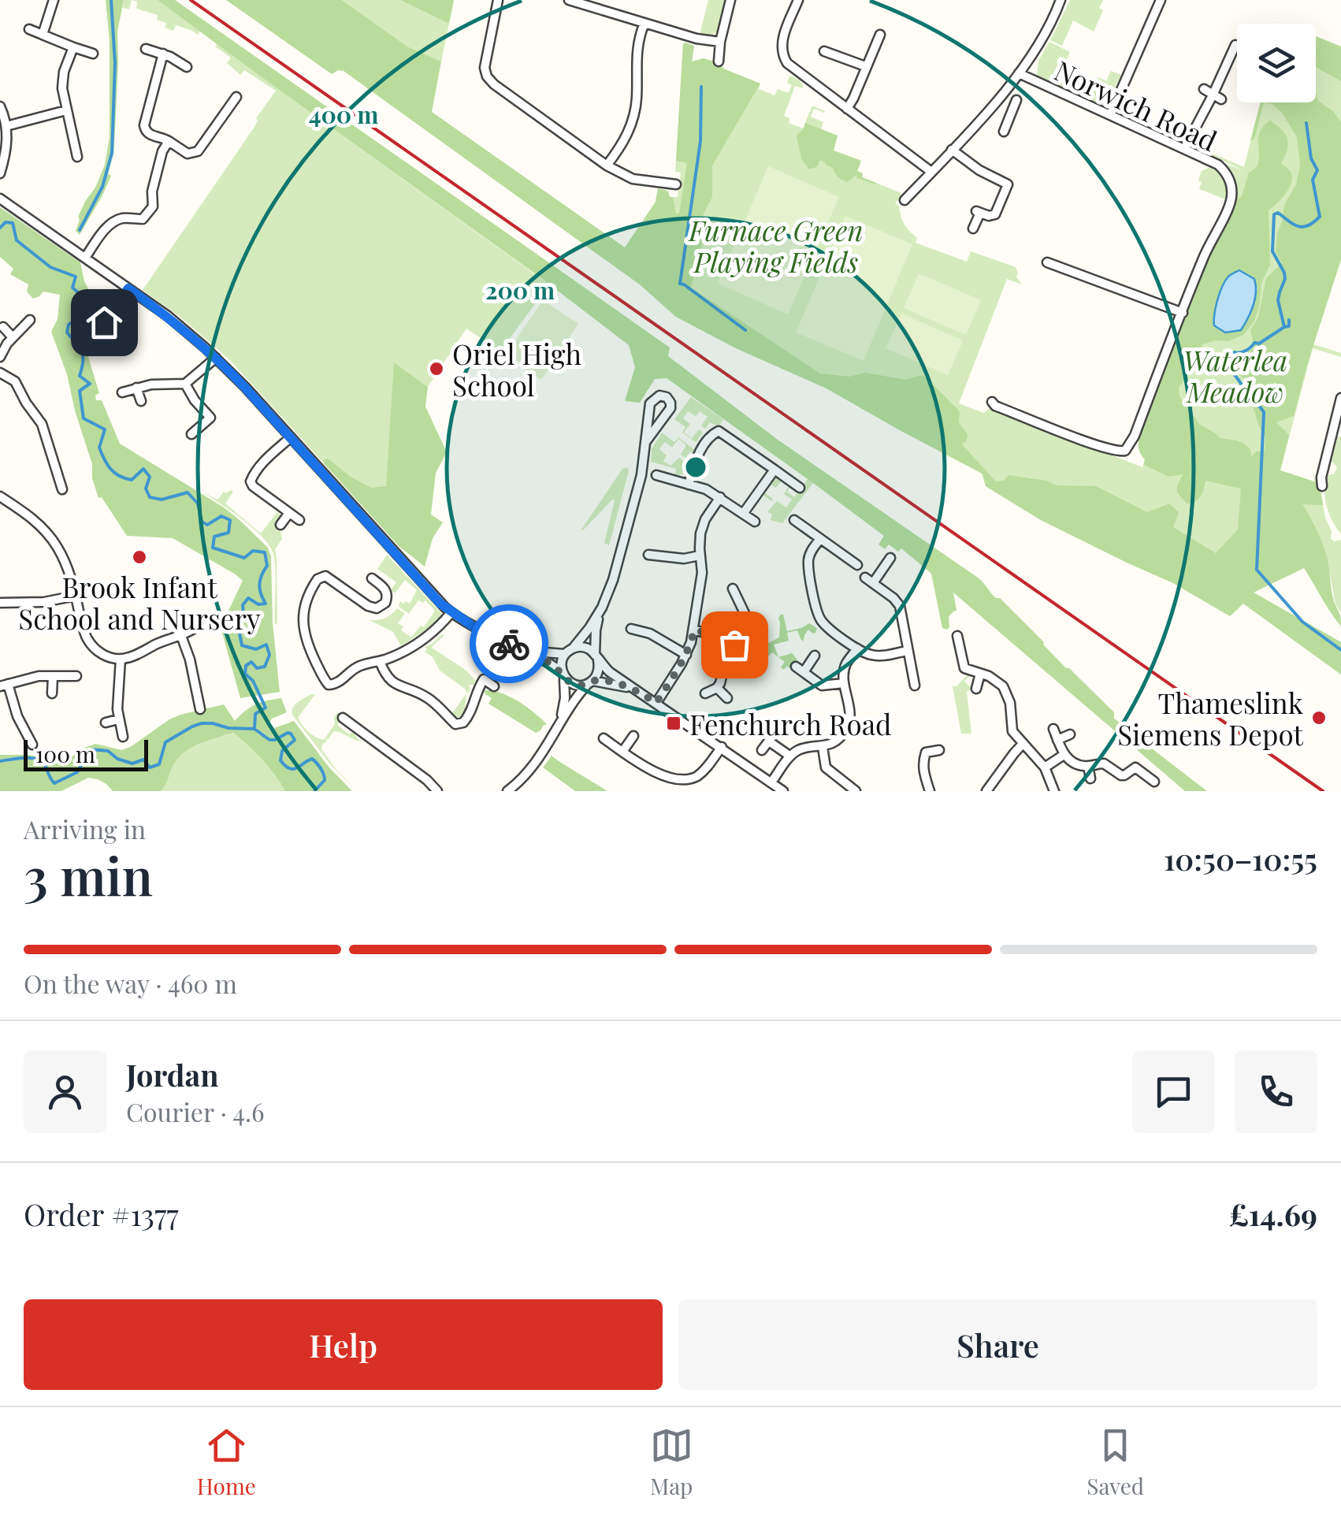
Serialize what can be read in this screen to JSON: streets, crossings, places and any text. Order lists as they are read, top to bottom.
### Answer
{
  "streets": {
    "street": ["Norwich Road"]
  },
  "parks": ["Furnace Green Playing Fields", "Waterlea Meadow"],
  "places": {
    "other": ["Oriel High School", "Brook Infant School and Nursery", "Thameslink Siemens Depot"],
    "transit": ["Fenchurch Road"]
  },
  "scale_bar": "100 m",
  "page": {
    "scale": "100 m",
    "heading": ["3 min", "Arriving in", "10:50–10:55"],
    "panel": [
      "Jordan",
      "Courier · 4.6",
      "Order #1377",
      "£14.69"
    ],
    "bar": "On the way · 460 m",
    "buttons": ["Help", "Share"],
    "tabs": ["Home", "Map", "Saved"]
  },
  "rings": ["400 m", "200 m"]
}
